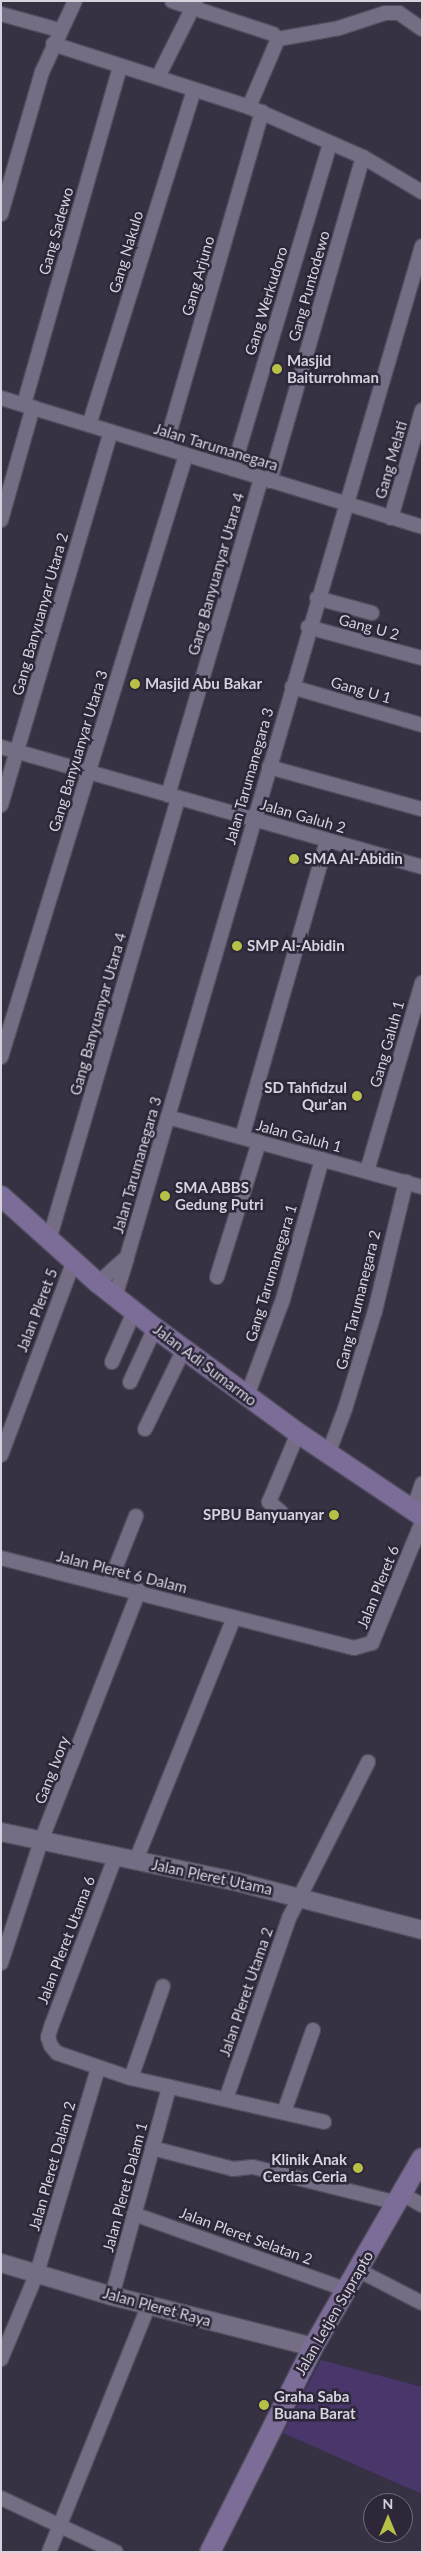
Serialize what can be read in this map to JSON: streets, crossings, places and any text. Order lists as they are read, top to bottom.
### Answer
{
  "streets": {
    "main road": ["Jalan Adi Sumarmo", "Jalan Letjen Suprapto"],
    "street": [
      "Gang Sadewo",
      "Gang Nakulo",
      "Gang Arjuno",
      "Gang Puntodewo",
      "Gang Werkudoro",
      "Jalan Tarumanegara",
      "Gang Melati",
      "Gang Banyuanyar Utara 4",
      "Gang Banyuanyar Utara 2",
      "Gang U 2",
      "Gang U 1",
      "Gang Banyuanyar Utara 3",
      "Jalan Tarumanegara 3",
      "Jalan Galuh 2",
      "Gang Galuh 1",
      "Jalan Galuh 1",
      "Gang Tarumanegara 1",
      "Gang Tarumanegara 2",
      "Jalan Pleret 5",
      "Jalan Pleret 6 Dalam",
      "Jalan Pleret 6",
      "Gang Ivory",
      "Jalan Pleret Utama",
      "Jalan Pleret Utama 6",
      "Jalan Pleret Utama 2",
      "Jalan Pleret Dalam 2",
      "Jalan Pleret Dalam 1",
      "Jalan Pleret Selatan 2",
      "Jalan Pleret Raya"
    ]
  },
  "crossings": [
    ["Gang Sadewo", "Jalan Tarumanegara"],
    ["Gang Nakulo", "Jalan Tarumanegara"],
    ["Gang Arjuno", "Jalan Tarumanegara"],
    ["Gang Puntodewo", "Jalan Tarumanegara"],
    ["Gang Puntodewo", "Gang Banyuanyar Utara 4"],
    ["Gang Werkudoro", "Jalan Tarumanegara"],
    ["Jalan Tarumanegara", "Gang Melati"],
    ["Jalan Tarumanegara", "Gang Banyuanyar Utara 4"],
    ["Jalan Tarumanegara", "Gang Banyuanyar Utara 2"],
    ["Jalan Tarumanegara", "Gang Banyuanyar Utara 3"],
    ["Jalan Tarumanegara", "Jalan Tarumanegara 3"],
    ["Gang Banyuanyar Utara 4", "Jalan Galuh 2"],
    ["Gang Banyuanyar Utara 4", "Jalan Adi Sumarmo"],
    ["Gang Banyuanyar Utara 2", "Jalan Galuh 2"],
    ["Gang U 2", "Jalan Tarumanegara 3"],
    ["Gang U 1", "Jalan Tarumanegara 3"],
    ["Gang Banyuanyar Utara 3", "Jalan Galuh 2"],
    ["Jalan Tarumanegara 3", "Jalan Galuh 2"],
    ["Jalan Tarumanegara 3", "Jalan Galuh 1"],
    ["Jalan Tarumanegara 3", "Jalan Adi Sumarmo"],
    ["Gang Galuh 1", "Jalan Galuh 1"],
    ["Jalan Galuh 1", "Gang Tarumanegara 1"],
    ["Jalan Galuh 1", "Gang Tarumanegara 2"],
    ["Gang Tarumanegara 1", "Jalan Adi Sumarmo"],
    ["Gang Tarumanegara 2", "Jalan Adi Sumarmo"],
    ["Jalan Pleret 5", "Jalan Adi Sumarmo"],
    ["Jalan Adi Sumarmo", "Jalan Pleret 6"],
    ["Jalan Pleret 6 Dalam", "Jalan Pleret 6"],
    ["Jalan Pleret 6 Dalam", "Gang Ivory"],
    ["Gang Ivory", "Jalan Pleret Utama"],
    ["Jalan Pleret Utama", "Jalan Pleret Utama 6"],
    ["Jalan Pleret Utama", "Jalan Pleret Utama 2"],
    ["Jalan Pleret Utama 6", "Jalan Pleret Dalam 2"],
    ["Jalan Pleret Dalam 2", "Jalan Pleret Raya"],
    ["Jalan Pleret Dalam 1", "Jalan Pleret Selatan 2"],
    ["Jalan Pleret Dalam 1", "Jalan Pleret Raya"],
    ["Jalan Pleret Selatan 2", "Jalan Letjen Suprapto"],
    ["Jalan Pleret Raya", "Jalan Letjen Suprapto"]
  ],
  "places": [
    "Masjid Baiturrohman",
    "Masjid Abu Bakar",
    "SMA Al-Abidin",
    "SMP Al-Abidin",
    "SD Tahfidzul Qur'an",
    "SMA ABBS Gedung Putri",
    "SPBU Banyuanyar",
    "Klinik Anak Cerdas Ceria",
    "Graha Saba Buana Barat"
  ],
  "north": "top"
}
